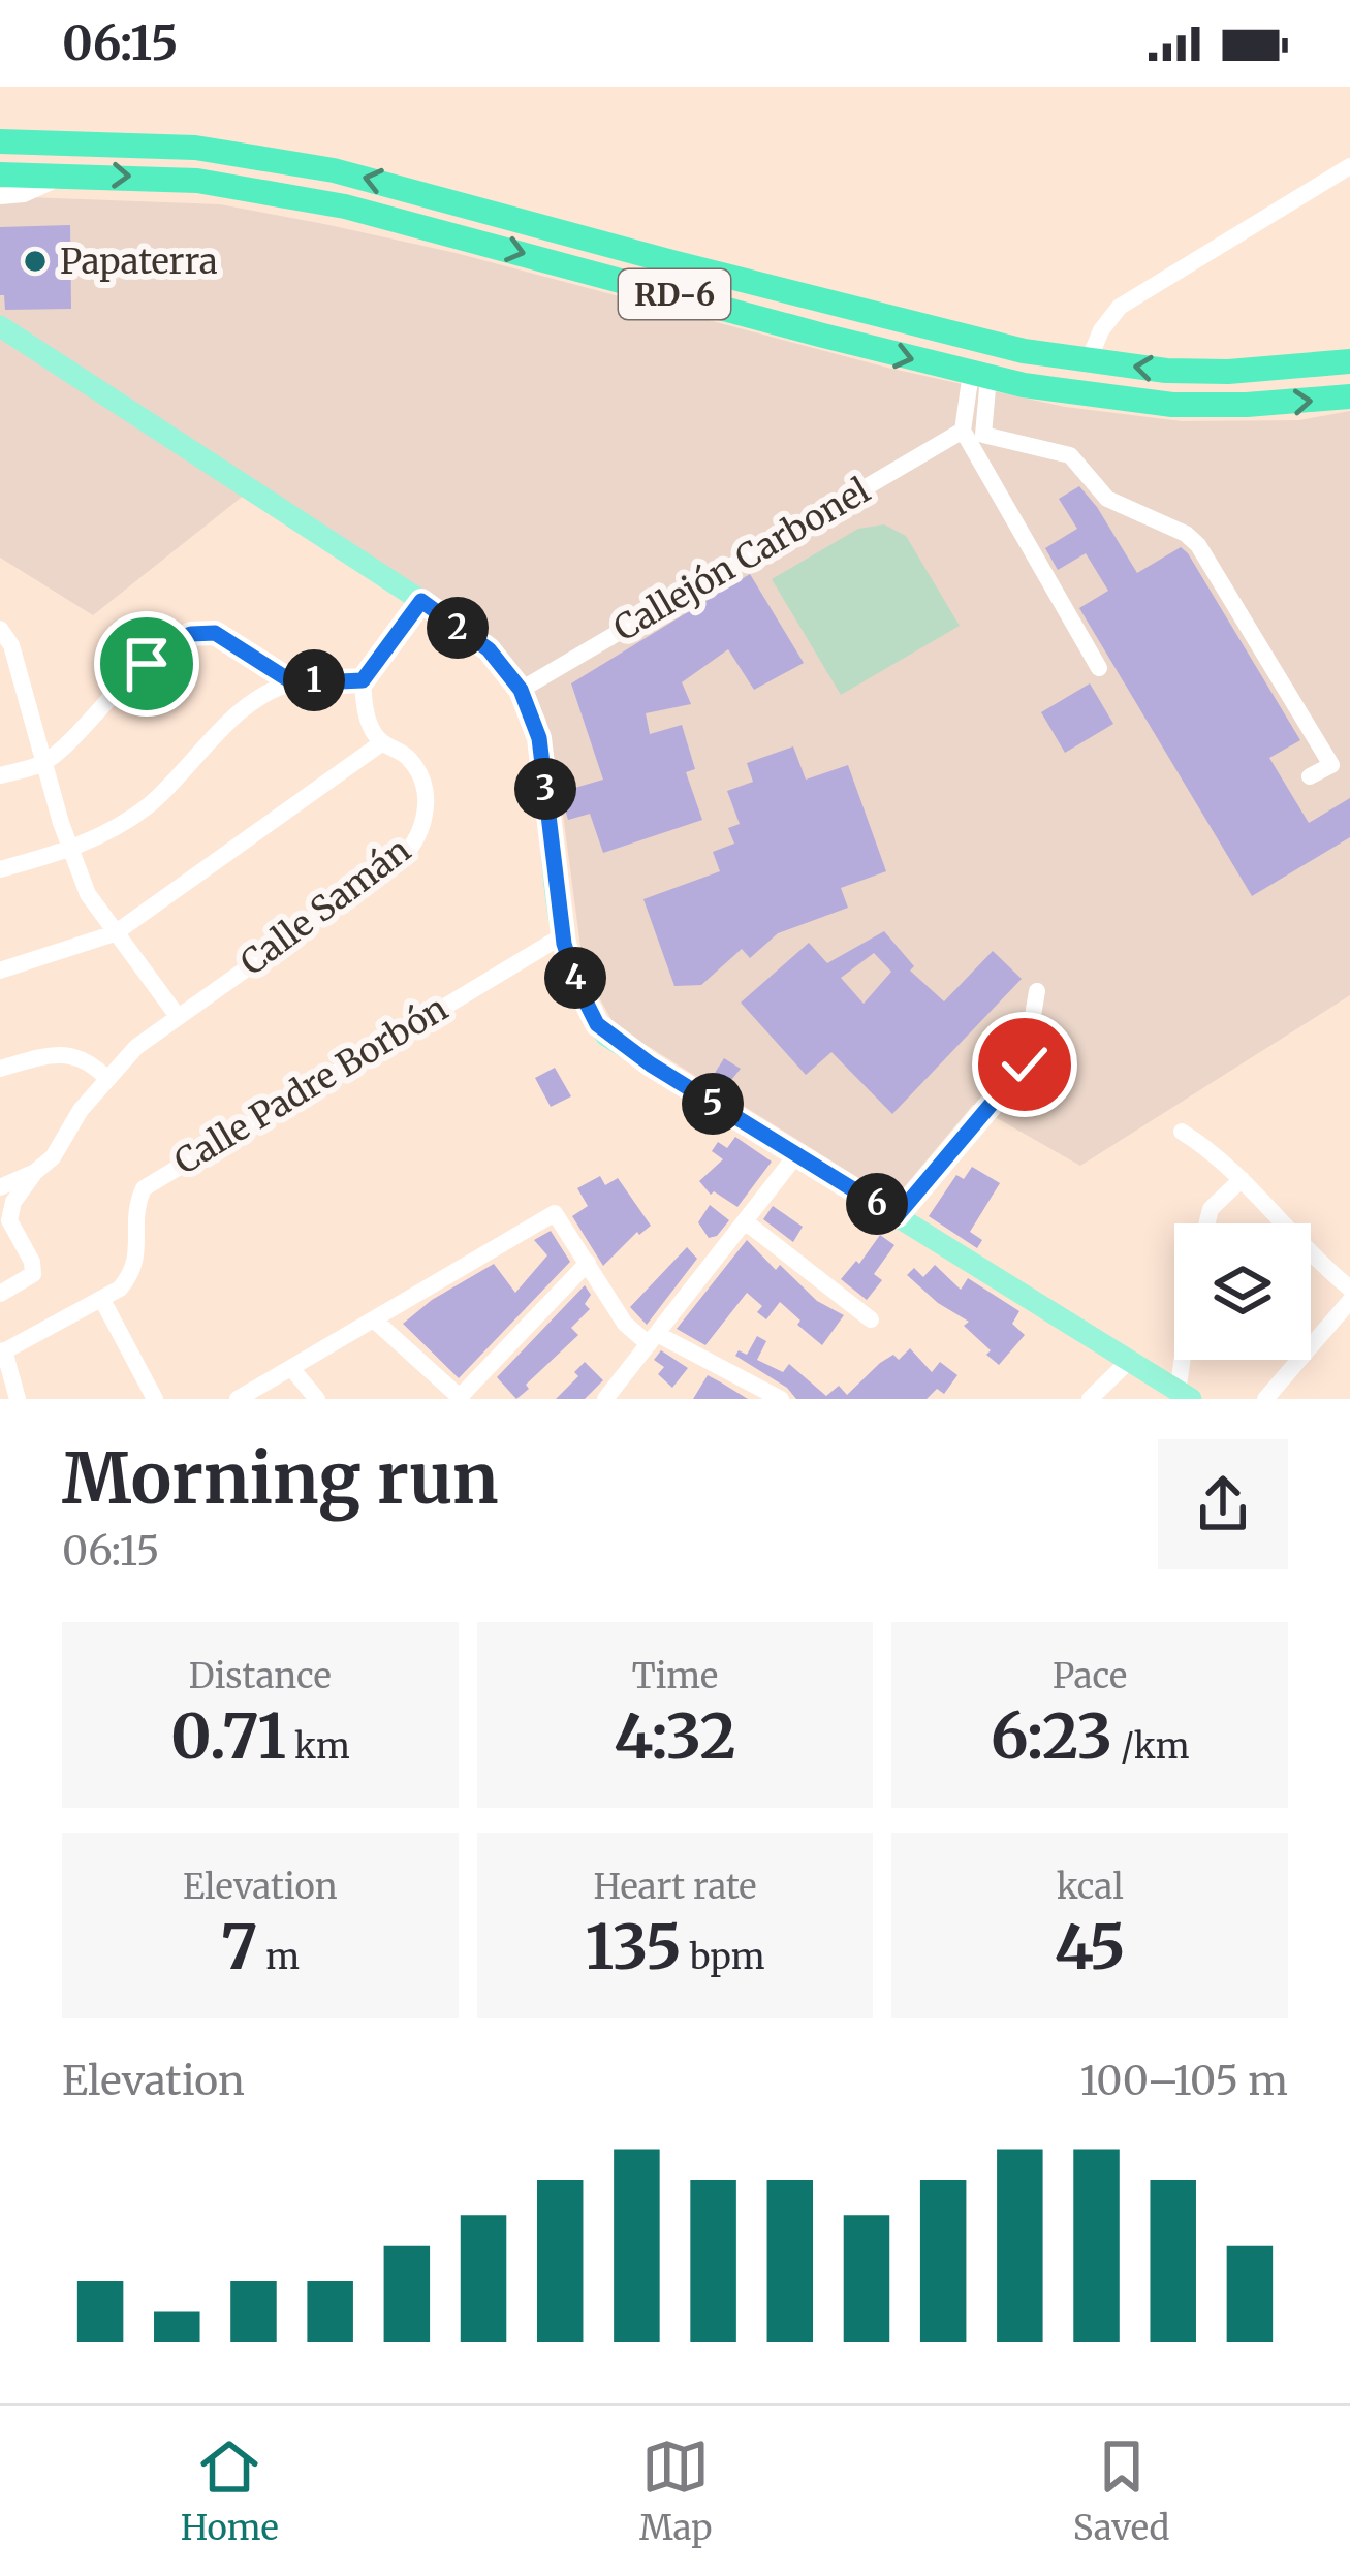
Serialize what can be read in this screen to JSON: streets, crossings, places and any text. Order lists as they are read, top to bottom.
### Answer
{
  "streets": {
    "highway": ["RD-6"],
    "street": ["Callejón Carbonel", "Calle Samán", "Calle Padre Borbón"]
  },
  "places": ["Papaterra"],
  "page": {
    "status": "06:15",
    "pins": [
      "2",
      "1",
      "3",
      "4",
      "5",
      "6"
    ],
    "heading": ["Morning run", "06:15"],
    "stats": [
      ["Distance", "0.71 km"],
      ["Time", "4:32"],
      ["Pace", "6:23 /km"],
      ["Elevation", "7 m"],
      ["Heart rate", "135 bpm"],
      ["kcal", "45"]
    ],
    "chart": ["Elevation", "100–105 m"],
    "tabs": ["Home", "Map", "Saved"]
  }
}
